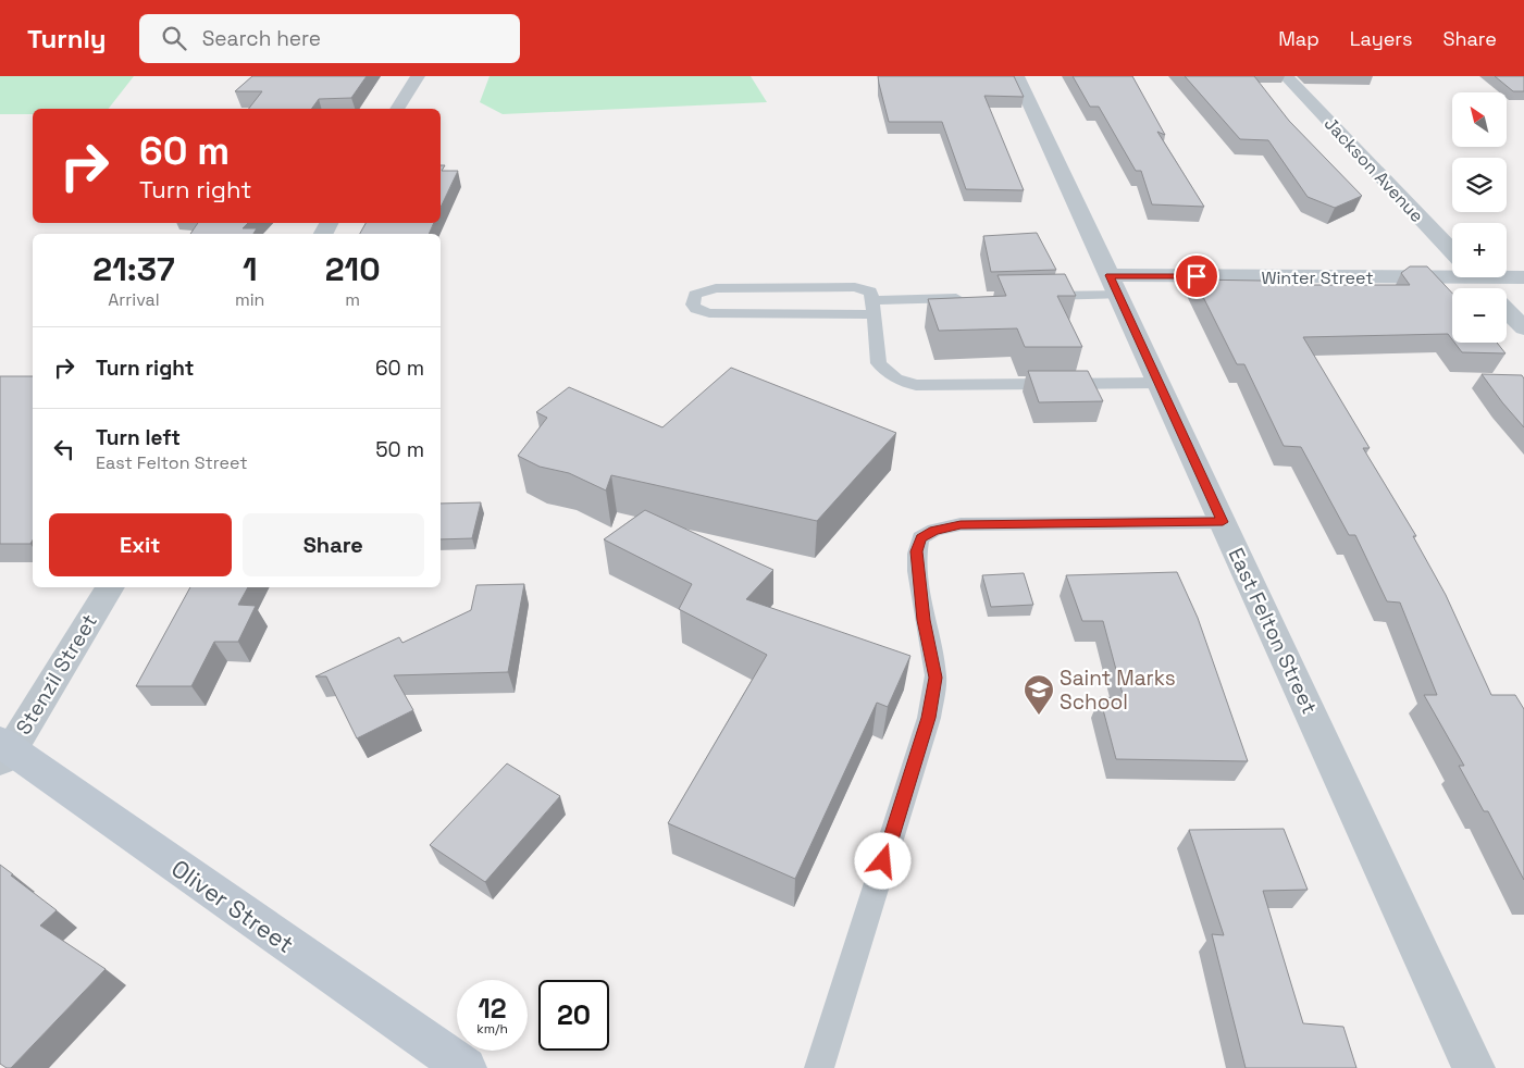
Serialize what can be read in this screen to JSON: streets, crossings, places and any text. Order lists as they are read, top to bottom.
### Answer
{
  "streets": {
    "main road": ["Oliver Street"],
    "street": [
      "Jackson Avenue",
      "Winter Street",
      "East Felton Street",
      "Stenzil Street"
    ]
  },
  "crossings": [
    ["Winter Street", "East Felton Street"],
    ["Stenzil Street", "Oliver Street"]
  ],
  "places": {
    "school or university": ["Saint Marks School"]
  },
  "north": "top left",
  "page": {
    "header": "Turnly",
    "search": "Search here",
    "nav": ["Map", "Layers", "Share"],
    "map_buttons": ["+", "−"],
    "turn": ["60 m", "Turn right"],
    "eta": [
      "21:37",
      "Arrival",
      "1",
      "min",
      "210",
      "m"
    ],
    "list": [
      {
        "name": "Turn right",
        "value": "60 m"
      },
      {
        "name": "Turn left",
        "note": "East Felton Street",
        "value": "50 m"
      }
    ],
    "buttons": ["Exit", "Share"],
    "speed": "12 km/h",
    "limit": "20"
  }
}
